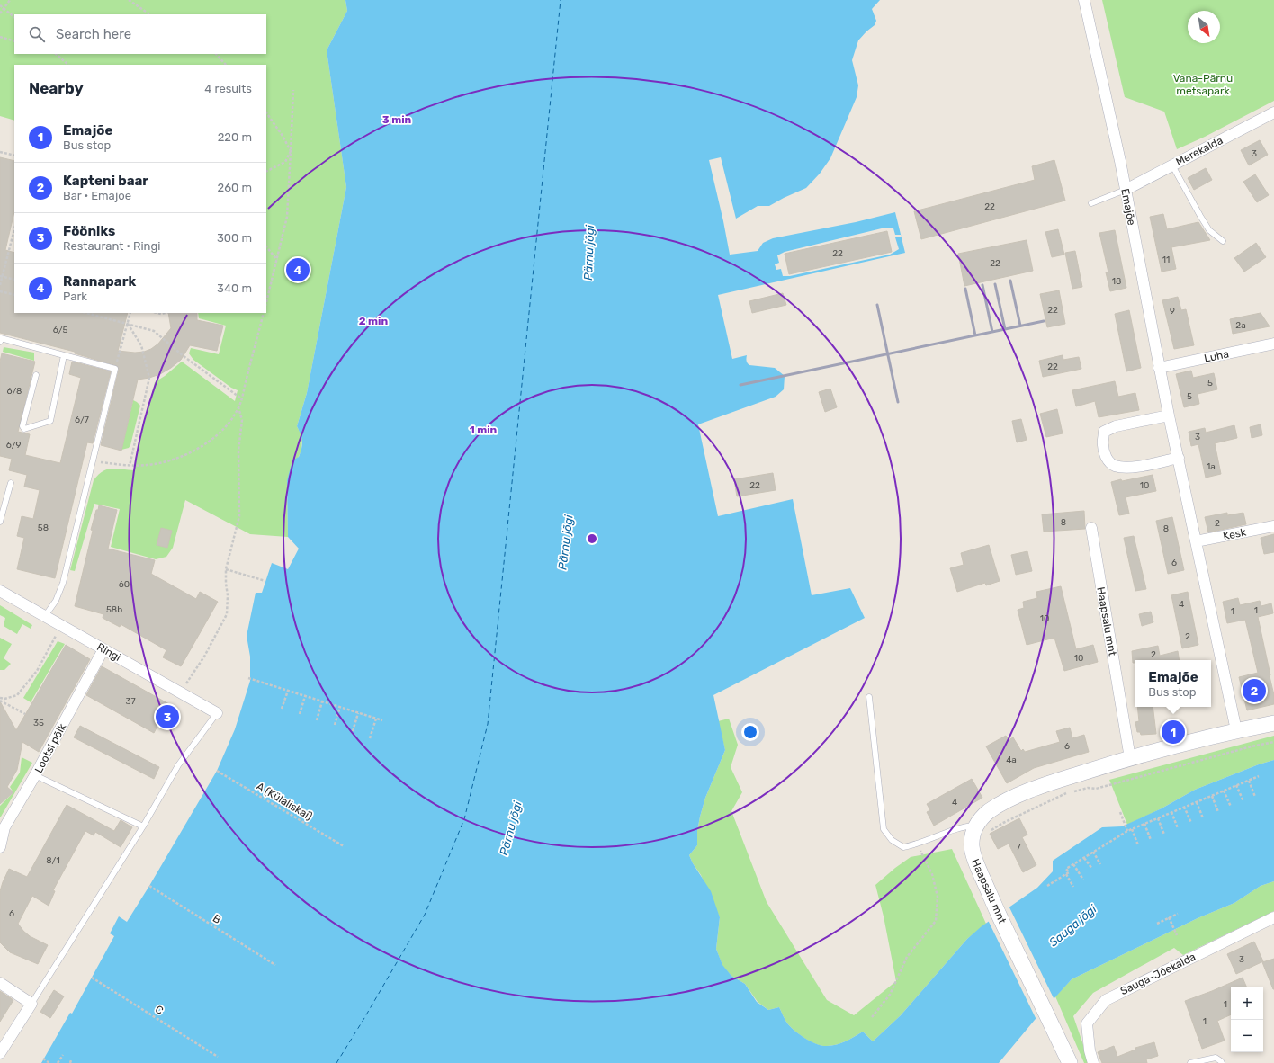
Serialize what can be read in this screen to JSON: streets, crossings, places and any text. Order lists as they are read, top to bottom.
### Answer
{
  "streets": {
    "main road": ["Haapsalu mnt"],
    "street": [
      "Merekalda",
      "Emajõe",
      "Luha",
      "Kesk",
      "Ringi",
      "Lootsi põik",
      "Sauga-Jõekalda"
    ],
    "path": ["A (Külaliskai)", "B", "C"]
  },
  "crossings": [
    ["Merekalda", "Emajõe"],
    ["Emajõe", "Luha"],
    ["Emajõe", "Kesk"],
    ["Emajõe", "Haapsalu mnt"],
    ["Ringi", "Lootsi põik"]
  ],
  "water": ["Pärnu jõgi", "Sauga jõgi"],
  "parks": ["Vana-Pärnu metsapark"],
  "house_numbers": [
    "3",
    "22",
    "22",
    "11",
    "22",
    "18",
    "22",
    "9",
    "2a",
    "6/5",
    "22",
    "5",
    "6/8",
    "5",
    "6/7",
    "3",
    "6/9",
    "1a",
    "22",
    "10",
    "8",
    "2",
    "58",
    "8",
    "6",
    "60",
    "4",
    "58b",
    "1",
    "1",
    "10",
    "2",
    "2",
    "10",
    "37",
    "35",
    "6",
    "4a",
    "4",
    "7",
    "8/1",
    "6",
    "3",
    "1",
    "1"
  ],
  "north": "bottom right",
  "page": {
    "search": "Search here",
    "heading": ["Nearby", "4 results"],
    "list": [
      {
        "mark": "1",
        "name": "Emajõe",
        "note": "Bus stop",
        "value": "220 m"
      },
      {
        "mark": "2",
        "name": "Kapteni baar",
        "note": "Bar · Emajõe",
        "value": "260 m"
      },
      {
        "mark": "3",
        "name": "Fööniks",
        "note": "Restaurant · Ringi",
        "value": "300 m"
      },
      {
        "mark": "4",
        "name": "Rannapark",
        "note": "Park",
        "value": "340 m"
      }
    ],
    "pins": [
      "4",
      "2",
      "3",
      "1"
    ],
    "popup": ["Emajõe", "Bus stop"],
    "map_buttons": ["+", "−"]
  },
  "rings": ["3 min", "2 min", "1 min"]
}
